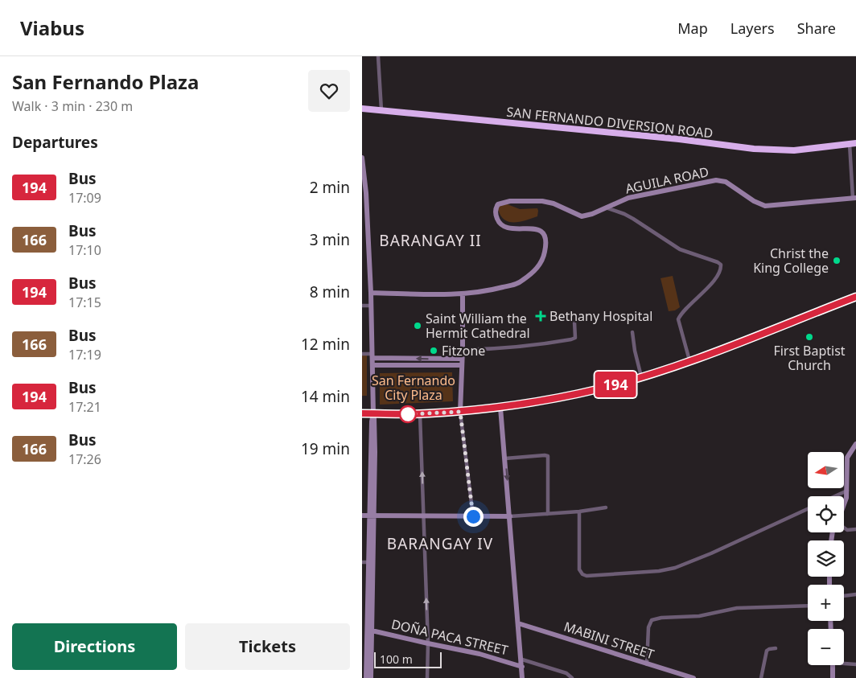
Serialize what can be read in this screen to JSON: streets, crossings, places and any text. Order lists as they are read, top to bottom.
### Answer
{
  "streets": {
    "highway": ["SAN FERNANDO DIVERSION ROAD"],
    "street": ["AGUILA ROAD", "DOÑA PACA STREET", "MABINI STREET"]
  },
  "districts": ["BARANGAY II", "BARANGAY IV"],
  "parks": ["San Fernando City Plaza"],
  "places": {
    "other": [
      "Christ the King College",
      "Saint William the Hermit Cathedral",
      "First Baptist Church",
      "Fitzone"
    ],
    "health": ["Bethany Hospital"]
  },
  "lines": ["bus line 194"],
  "scale_bar": "100 m",
  "north": "left",
  "page": {
    "header": "Viabus",
    "nav": ["Map", "Layers", "Share"],
    "heading": [
      ["San Fernando Plaza", "Walk · 3 min · 230 m"],
      "Departures"
    ],
    "on_map": "194",
    "list": [
      {
        "mark": "194",
        "name": "Bus",
        "note": "17:09",
        "value": "2 min"
      },
      {
        "mark": "166",
        "name": "Bus",
        "note": "17:10",
        "value": "3 min"
      },
      {
        "mark": "194",
        "name": "Bus",
        "note": "17:15",
        "value": "8 min"
      },
      {
        "mark": "166",
        "name": "Bus",
        "note": "17:19",
        "value": "12 min"
      },
      {
        "mark": "194",
        "name": "Bus",
        "note": "17:21",
        "value": "14 min"
      },
      {
        "mark": "166",
        "name": "Bus",
        "note": "17:26",
        "value": "19 min"
      }
    ],
    "map_buttons": ["+", "−"],
    "buttons": ["Directions", "Tickets"],
    "scale": "100 m"
  }
}
